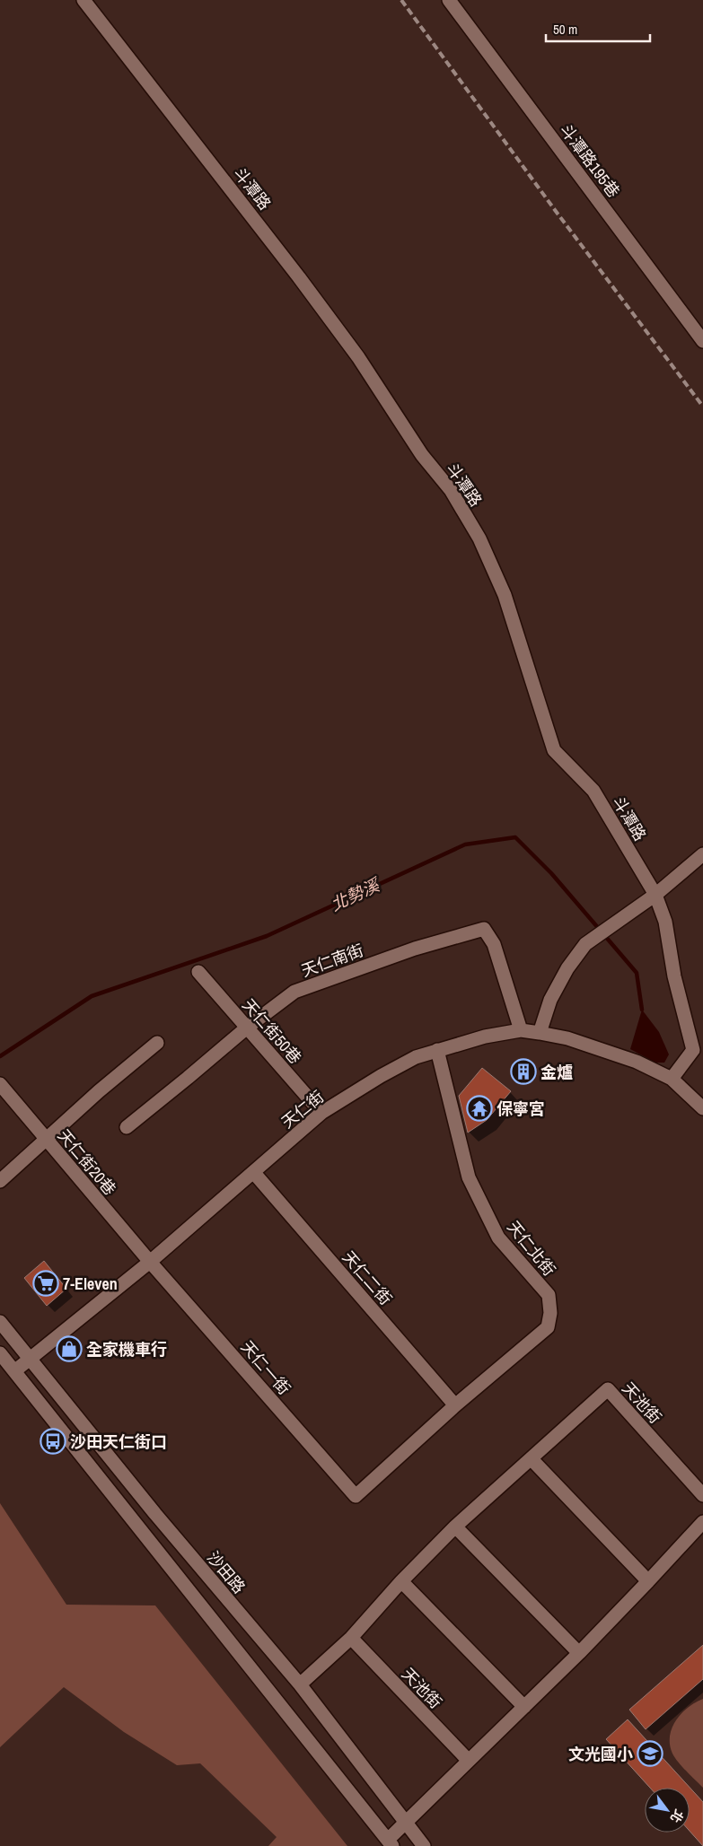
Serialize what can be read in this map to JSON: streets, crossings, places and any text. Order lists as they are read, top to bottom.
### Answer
{
  "streets": {
    "street": [
      "斗潭路195巷",
      "斗潭路",
      "天仁南街",
      "天仁街50巷",
      "天仁街",
      "天仁街20巷",
      "天仁北街",
      "天仁二街",
      "天仁一街",
      "天池街",
      "沙田路"
    ]
  },
  "crossings": [
    ["斗潭路", "天仁街"],
    ["天仁南街", "天仁街50巷"],
    ["天仁南街", "天仁街"],
    ["天仁街50巷", "天仁街"],
    ["天仁街", "天仁街20巷"],
    ["天仁街", "天仁北街"],
    ["天仁街", "天仁二街"],
    ["天仁街", "天仁一街"],
    ["天仁街", "沙田路"],
    ["天仁街20巷", "天仁一街"],
    ["天仁北街", "天仁二街"],
    ["天仁北街", "天仁一街"],
    ["天池街", "沙田路"]
  ],
  "water": ["北勢溪"],
  "places": {
    "building": ["金爐"],
    "temple": ["保寧宮"],
    "supermarket": ["7-Eleven"],
    "shop": ["全家機車行"],
    "bus stop": ["沙田天仁街口"],
    "school or university": ["文光國小"]
  },
  "scale_bar": "50 m",
  "north": "bottom right"
}
